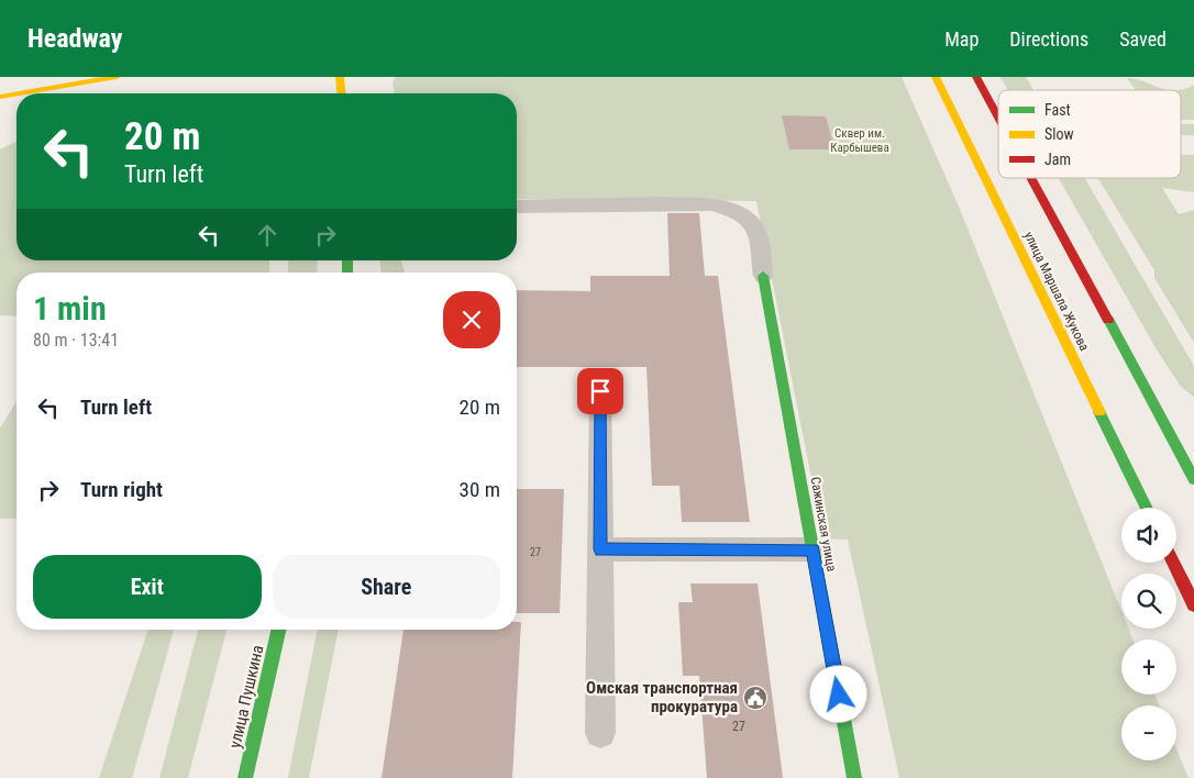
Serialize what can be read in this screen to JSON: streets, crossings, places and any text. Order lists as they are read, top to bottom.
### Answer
{
  "streets": {
    "main road": ["улица Маршала Жукова", "Сажинская улица", "улица Пушкина"]
  },
  "parks": ["Сквер им. Карбышева"],
  "places": {
    "public building": ["Омская транспортная прокуратура"]
  },
  "house_numbers": ["27", "27"],
  "legend": ["Fast", "Slow", "Jam"],
  "page": {
    "header": "Headway",
    "nav": ["Map", "Directions", "Saved"],
    "turn": ["20 m", "Turn left"],
    "heading": ["1 min", "80 m · 13:41"],
    "list": [
      {
        "name": "Turn left",
        "value": "20 m"
      },
      {
        "name": "Turn right",
        "value": "30 m"
      }
    ],
    "map_buttons": ["+", "−"],
    "buttons": ["Exit", "Share"]
  }
}
